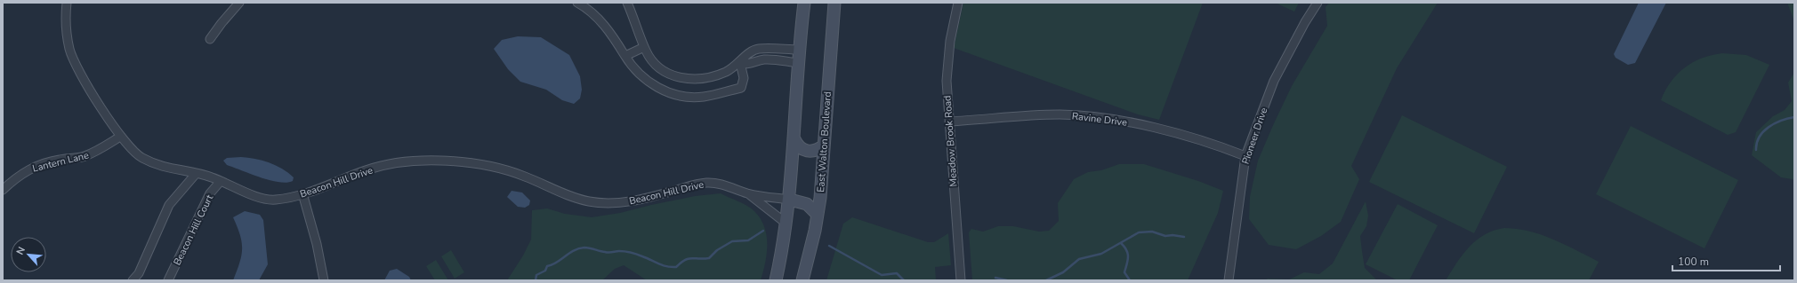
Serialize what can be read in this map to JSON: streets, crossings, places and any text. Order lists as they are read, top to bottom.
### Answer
{
  "streets": {
    "main road": ["East Walton Boulevard"],
    "street": [
      "Ravine Drive",
      "Pioneer Drive",
      "Meadow Brook Road",
      "Lantern Lane",
      "Beacon Hill Drive",
      "Beacon Hill Court"
    ]
  },
  "crossings": [
    ["Ravine Drive", "Pioneer Drive"],
    ["Ravine Drive", "Meadow Brook Road"],
    ["Lantern Lane", "Beacon Hill Drive"],
    ["Beacon Hill Drive", "Beacon Hill Court"]
  ],
  "scale_bar": "100 m",
  "north": "top left"
}
